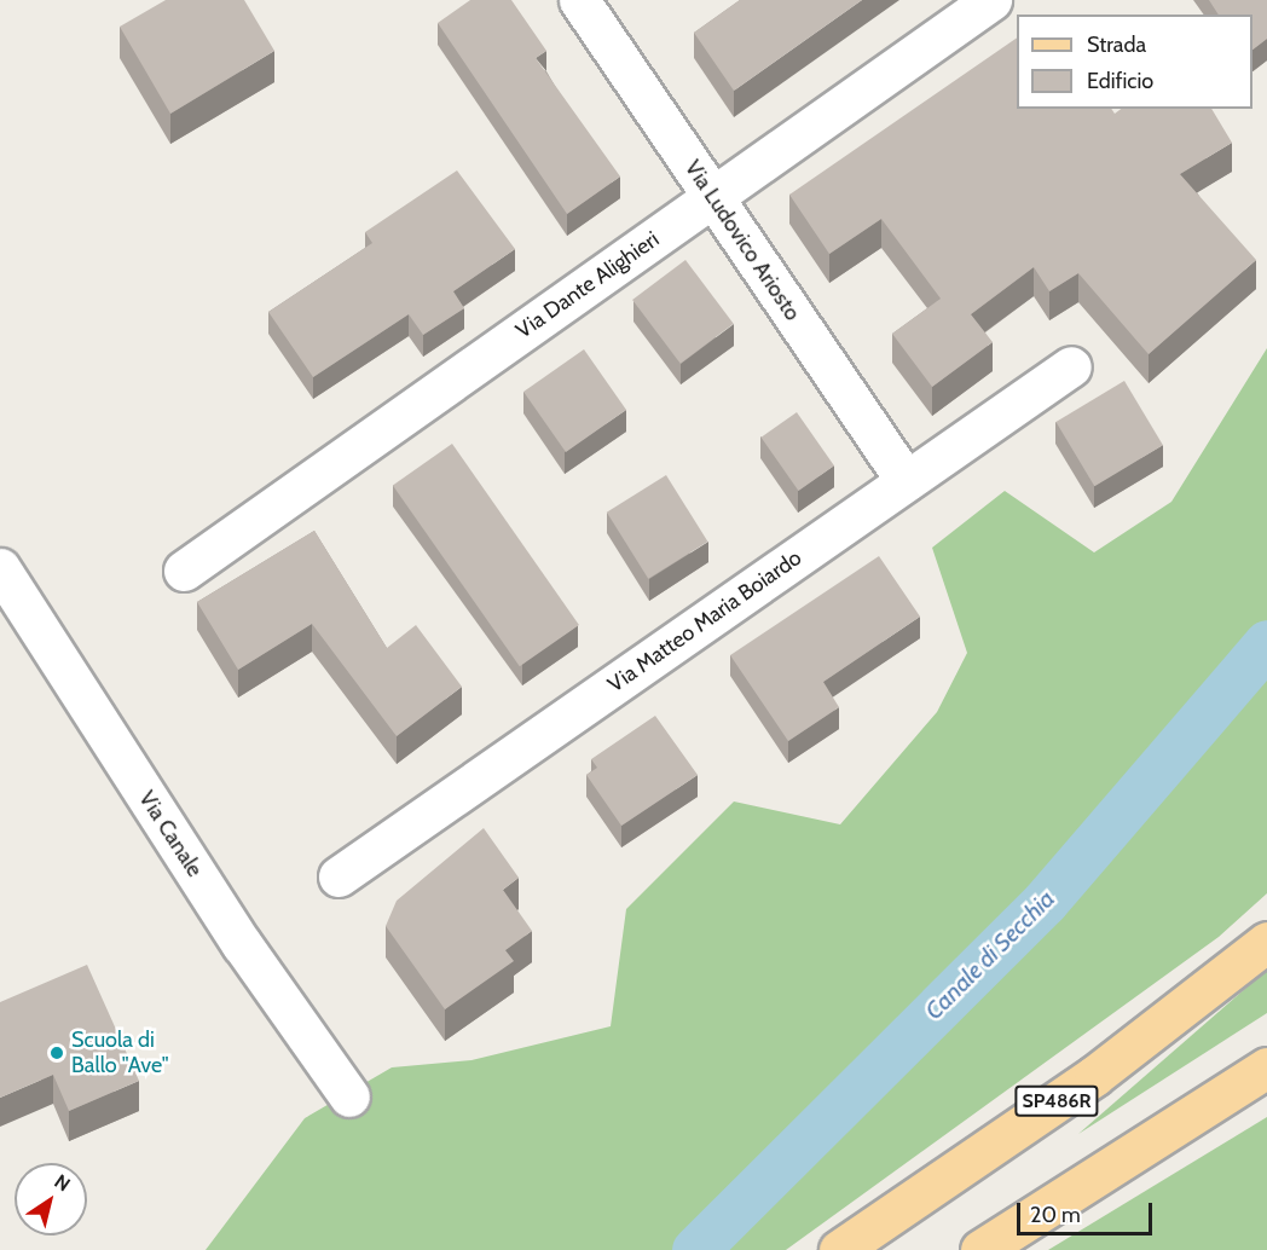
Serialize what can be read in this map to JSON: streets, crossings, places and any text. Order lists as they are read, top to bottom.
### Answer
{
  "streets": {
    "main road": ["SP486R"],
    "street": [
      "Via Ludovico Ariosto",
      "Via Dante Alighieri",
      "Via Matteo Maria Boiardo",
      "Via Canale"
    ]
  },
  "crossings": [
    ["Via Ludovico Ariosto", "Via Dante Alighieri"],
    ["Via Ludovico Ariosto", "Via Matteo Maria Boiardo"]
  ],
  "water": ["Canale di Secchia"],
  "places": ["Scuola di Ballo \"Ave\""],
  "legend": ["Strada", "Edificio"],
  "scale_bar": "20 m",
  "north": "top right"
}
